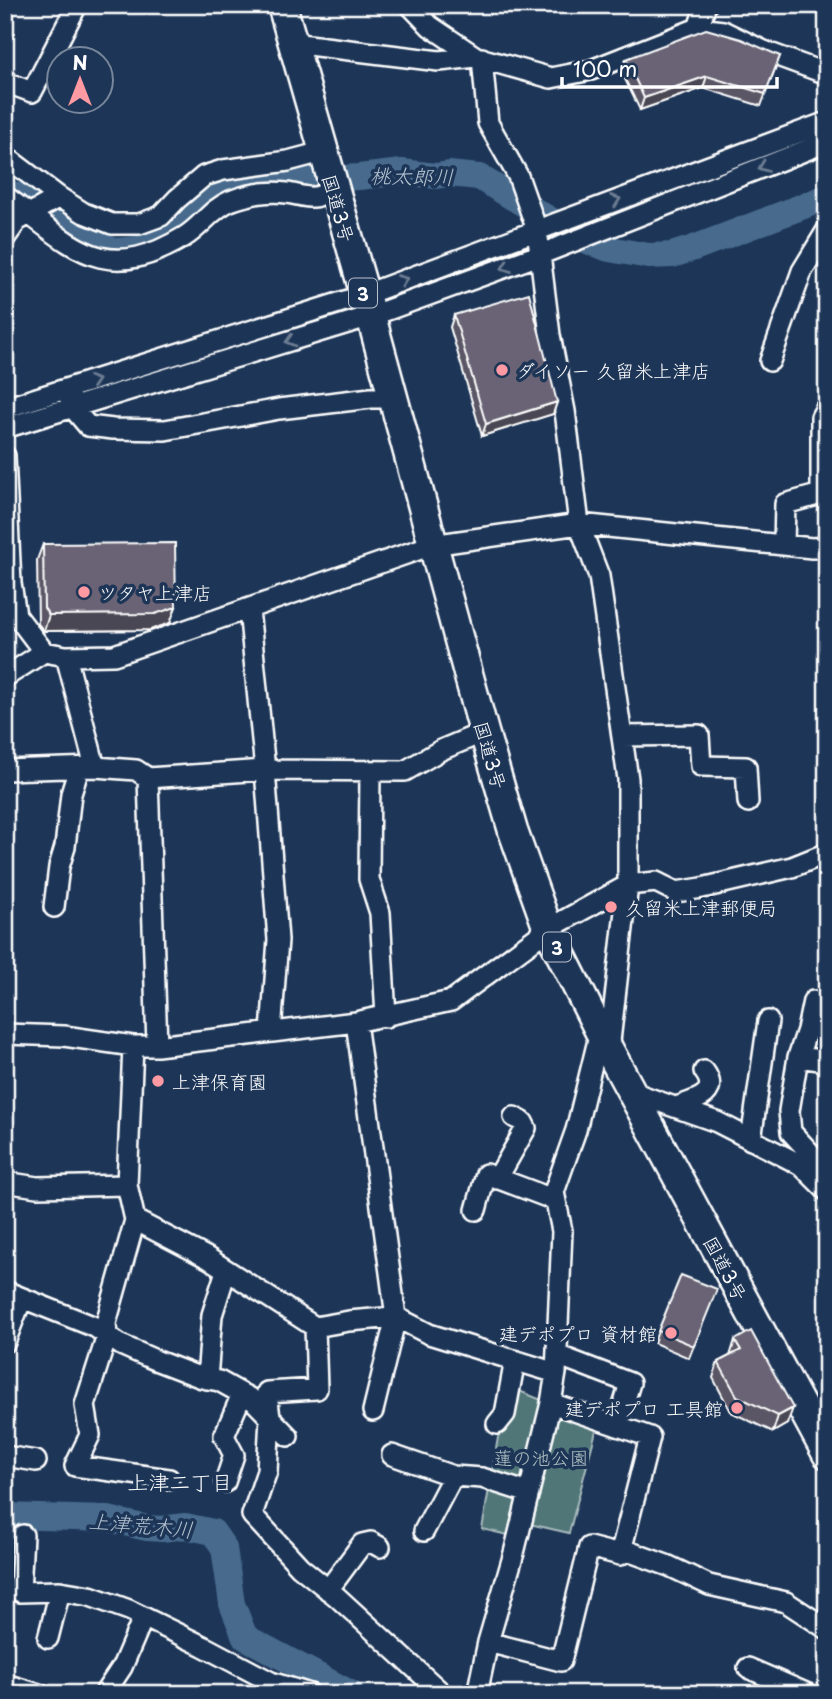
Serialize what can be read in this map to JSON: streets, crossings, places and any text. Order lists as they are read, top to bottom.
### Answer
{
  "streets": {
    "highway": ["国道3号", "3"]
  },
  "districts": ["上津二丁目"],
  "water": ["桃太郎川", "上津荒木川"],
  "parks": ["蓮の池公園"],
  "places": [
    "ダイソー 久留米上津店",
    "ツタヤ上津店",
    "久留米上津郵便局",
    "上津保育園",
    "建デポプロ 資材館",
    "建デポプロ 工具館"
  ],
  "scale_bar": "100 m",
  "north": "top"
}
